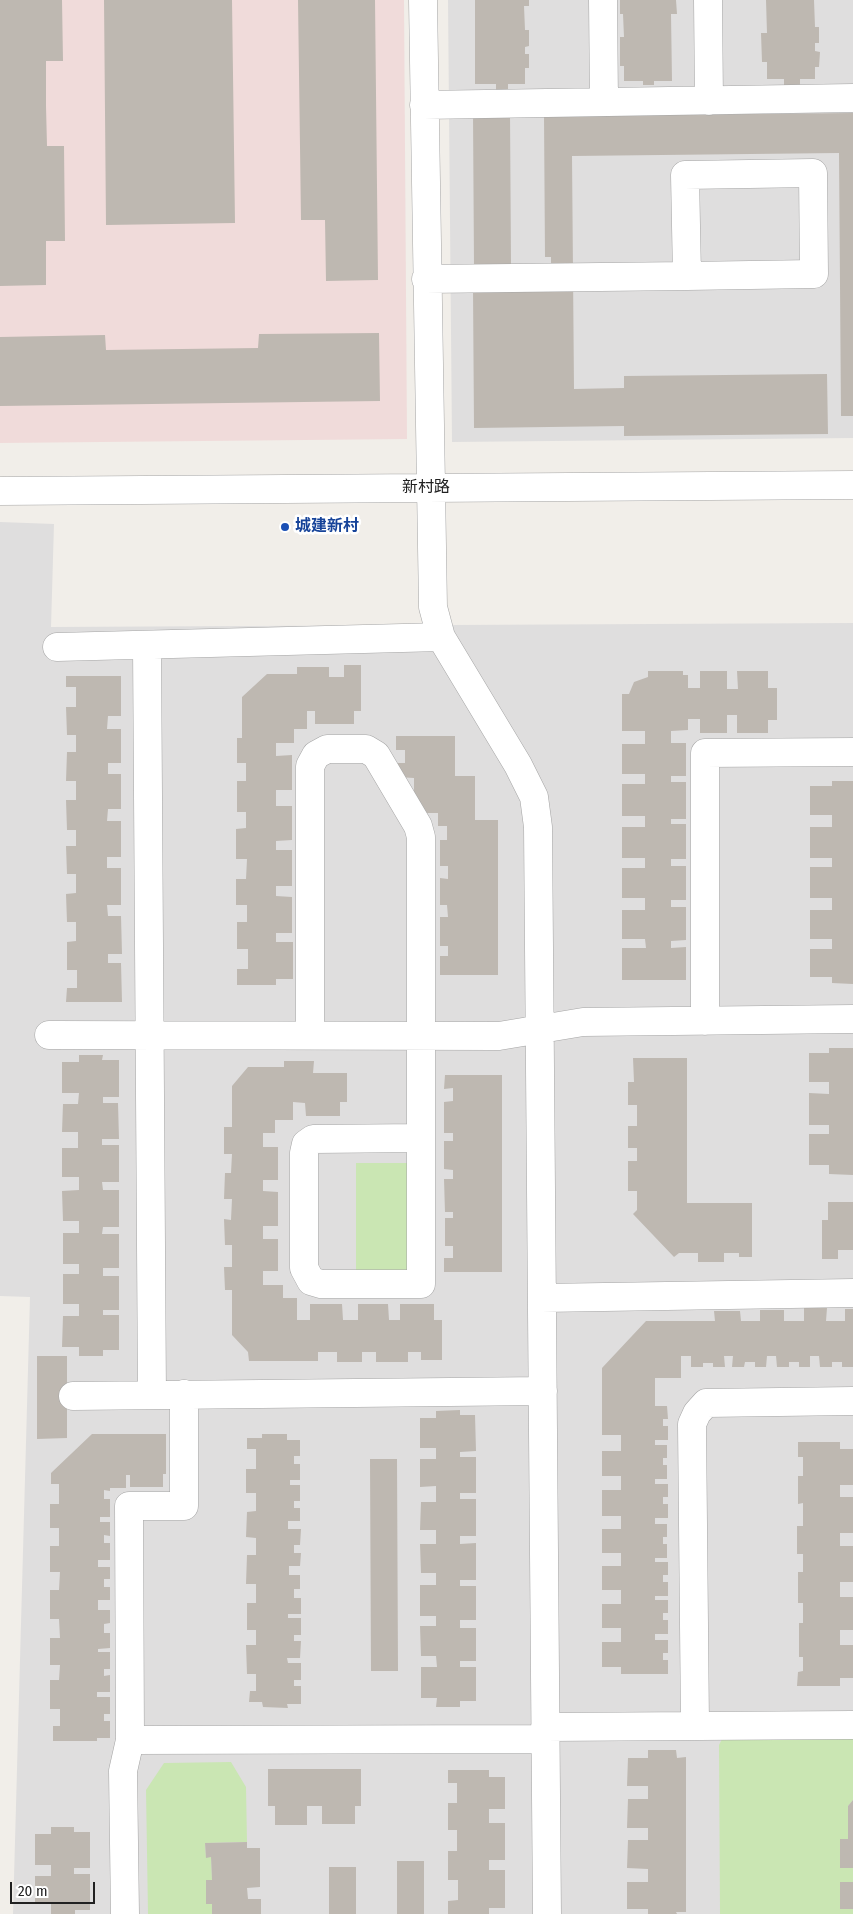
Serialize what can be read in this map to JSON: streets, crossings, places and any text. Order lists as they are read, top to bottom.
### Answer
{
  "streets": {
    "street": ["新村路"]
  },
  "places": ["城建新村"],
  "scale_bar": "20 m"
}
